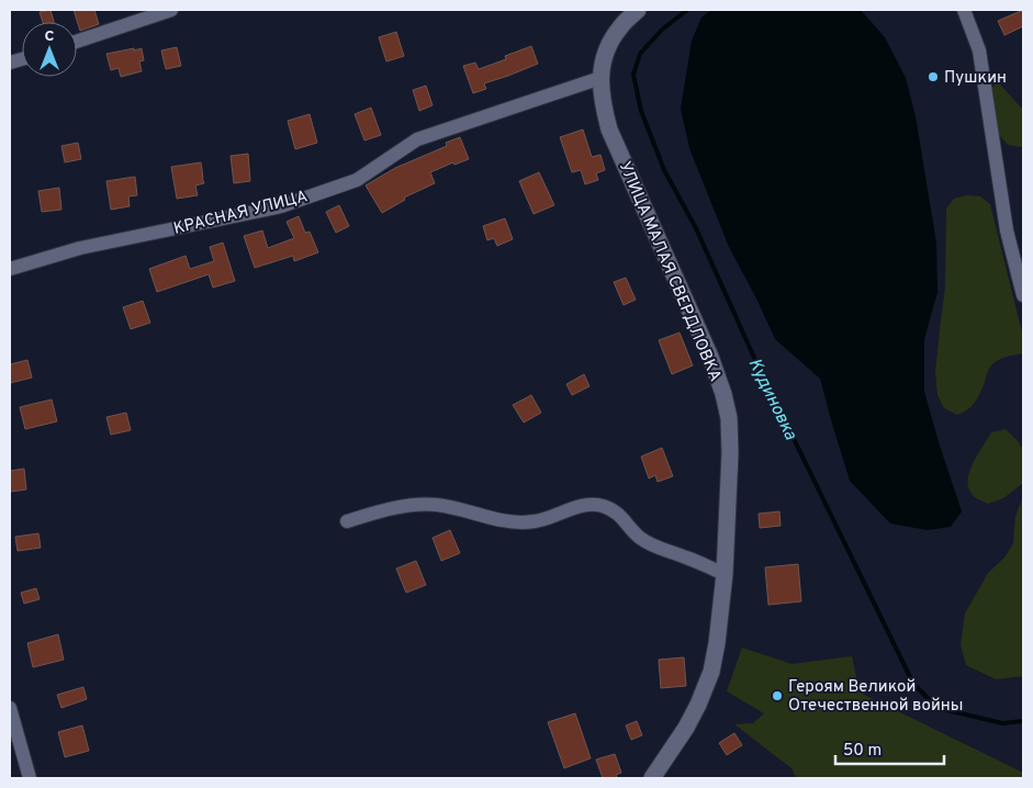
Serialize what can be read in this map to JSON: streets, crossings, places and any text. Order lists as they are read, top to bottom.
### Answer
{
  "streets": {
    "main road": ["УЛИЦА МАЛАЯ СВЕРДЛОВКА"],
    "street": ["КРАСНАЯ УЛИЦА"]
  },
  "crossings": [
    ["КРАСНАЯ УЛИЦА", "УЛИЦА МАЛАЯ СВЕРДЛОВКА"]
  ],
  "water": ["Кудиновка"],
  "places": ["Пушкин", "Героям Великой Отечественной войны"],
  "scale_bar": "50 m",
  "north": "top"
}
